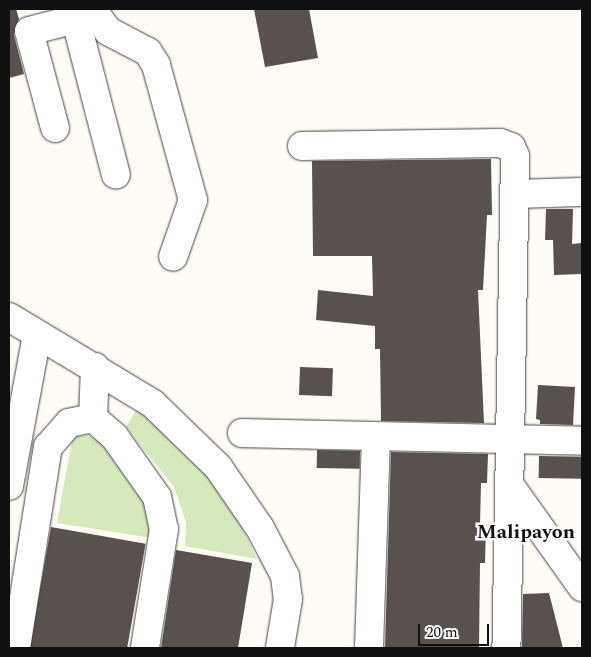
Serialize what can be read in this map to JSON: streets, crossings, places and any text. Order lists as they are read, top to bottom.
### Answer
{
  "districts": ["Malipayon"],
  "scale_bar": "20 m"
}
